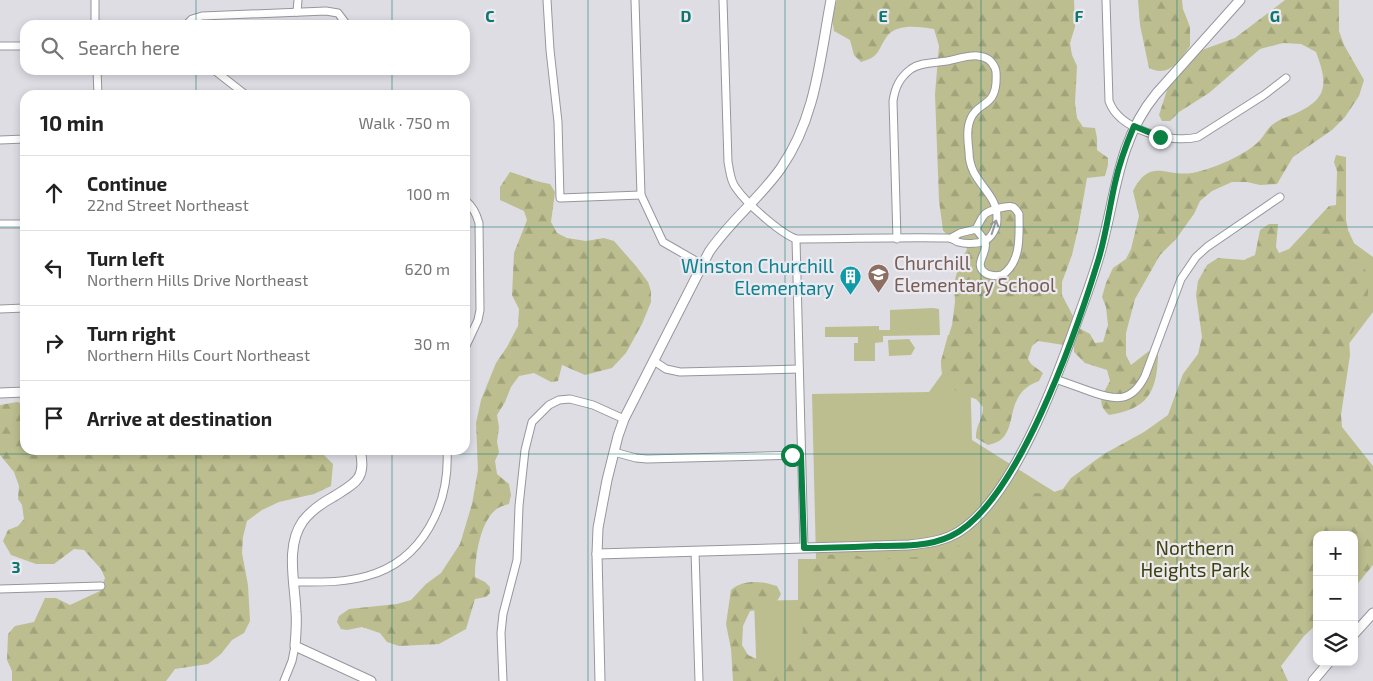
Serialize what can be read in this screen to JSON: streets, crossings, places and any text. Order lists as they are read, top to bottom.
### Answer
{
  "parks": ["Northern Heights Park"],
  "places": {
    "school or university": ["Churchill Elementary School"],
    "building": ["Winston Churchill Elementary"]
  },
  "page": {
    "search": "Search here",
    "heading": ["10 min", "Walk · 750 m"],
    "list": [
      ["Continue", "22nd Street Northeast", "100 m"],
      ["Turn left", "Northern Hills Drive Northeast", "620 m"],
      ["Turn right", "Northern Hills Court Northeast", "30 m"],
      "Arrive at destination"
    ],
    "map_buttons": ["+", "−"]
  },
  "grid": {
    "columns": [
      "C",
      "D",
      "E",
      "F",
      "G"
    ],
    "rows": ["3"]
  }
}
